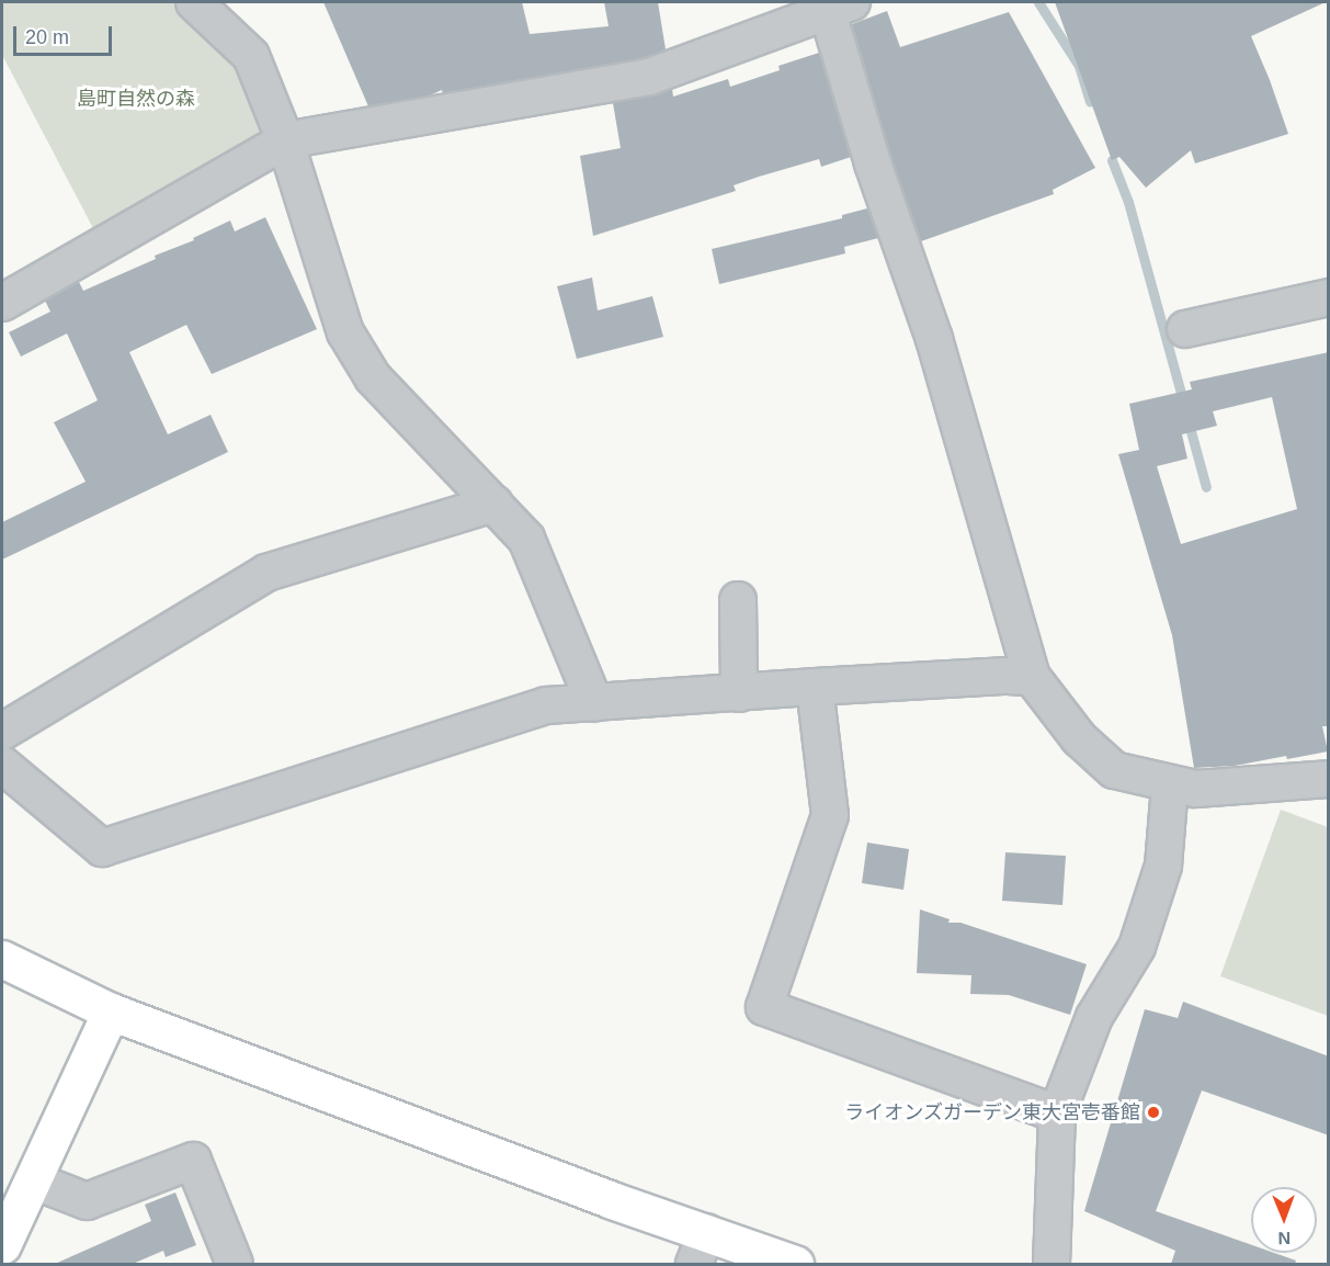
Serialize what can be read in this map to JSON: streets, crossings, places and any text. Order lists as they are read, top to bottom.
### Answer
{
  "parks": ["島町自然の森"],
  "places": ["ライオンズガーデン東大宮壱番館"],
  "scale_bar": "20 m",
  "north": "bottom"
}
